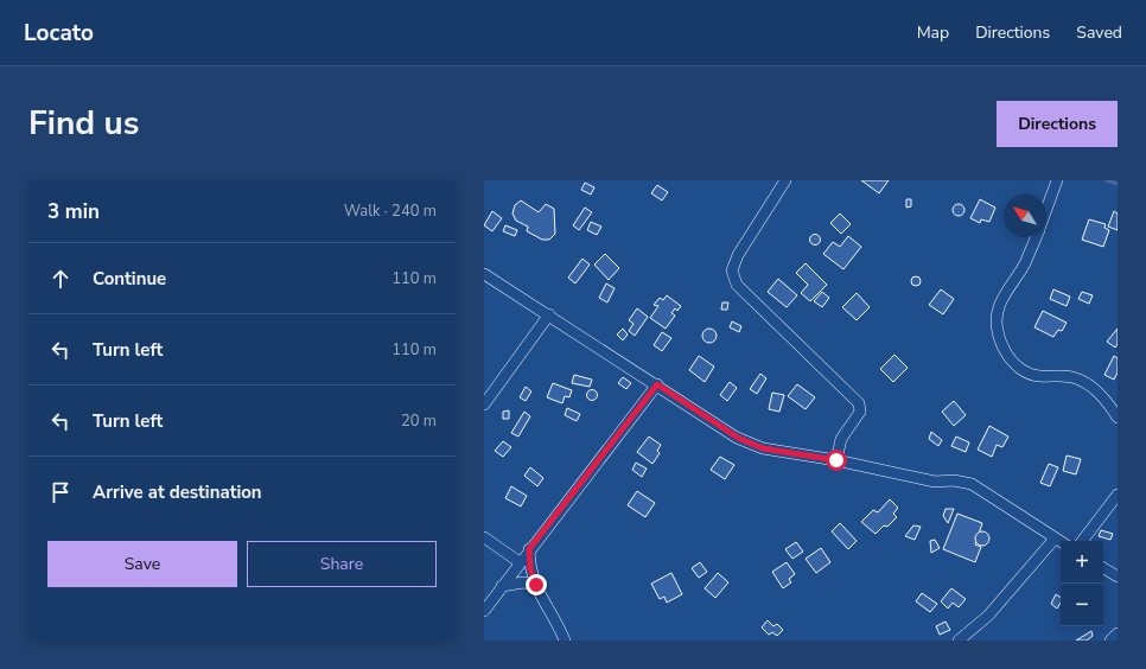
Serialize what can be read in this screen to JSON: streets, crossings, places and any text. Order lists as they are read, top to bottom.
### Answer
{
  "north": "top left",
  "page": {
    "header": "Locato",
    "nav": ["Map", "Directions", "Saved"],
    "title": "Find us",
    "buttons": [
      "Directions",
      ["Save", "Share"]
    ],
    "heading": ["3 min", "Walk · 240 m"],
    "list": [
      ["Continue", "110 m"],
      ["Turn left", "110 m"],
      ["Turn left", "20 m"],
      "Arrive at destination"
    ],
    "map_buttons": ["+", "−"]
  }
}
